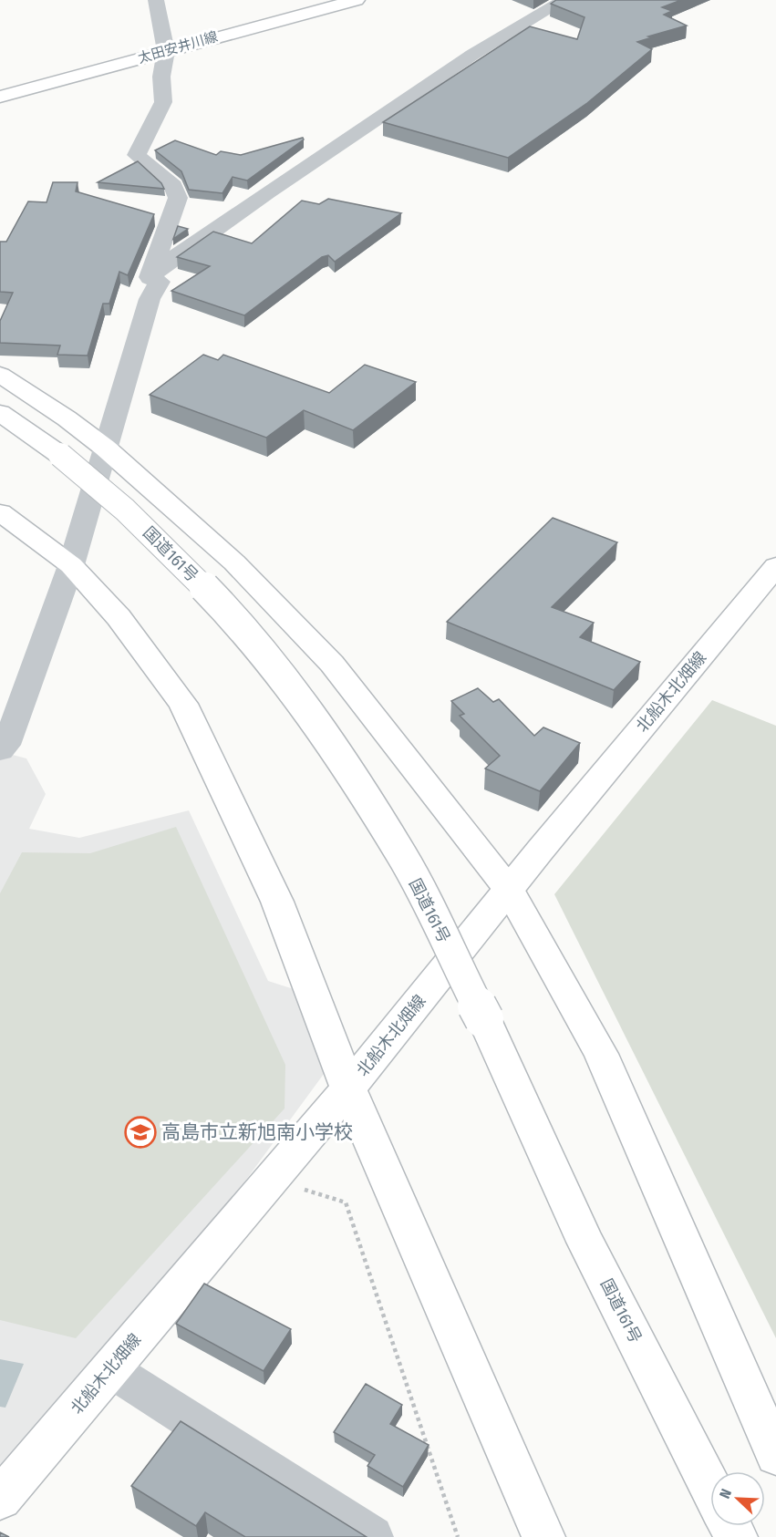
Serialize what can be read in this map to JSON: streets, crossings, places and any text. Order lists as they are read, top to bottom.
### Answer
{
  "streets": {
    "main road": ["太田安井川線", "国道161号", "北船木北畑線"]
  },
  "places": {
    "school or university": ["高島市立新旭南小学校"]
  },
  "north": "top left"
}
